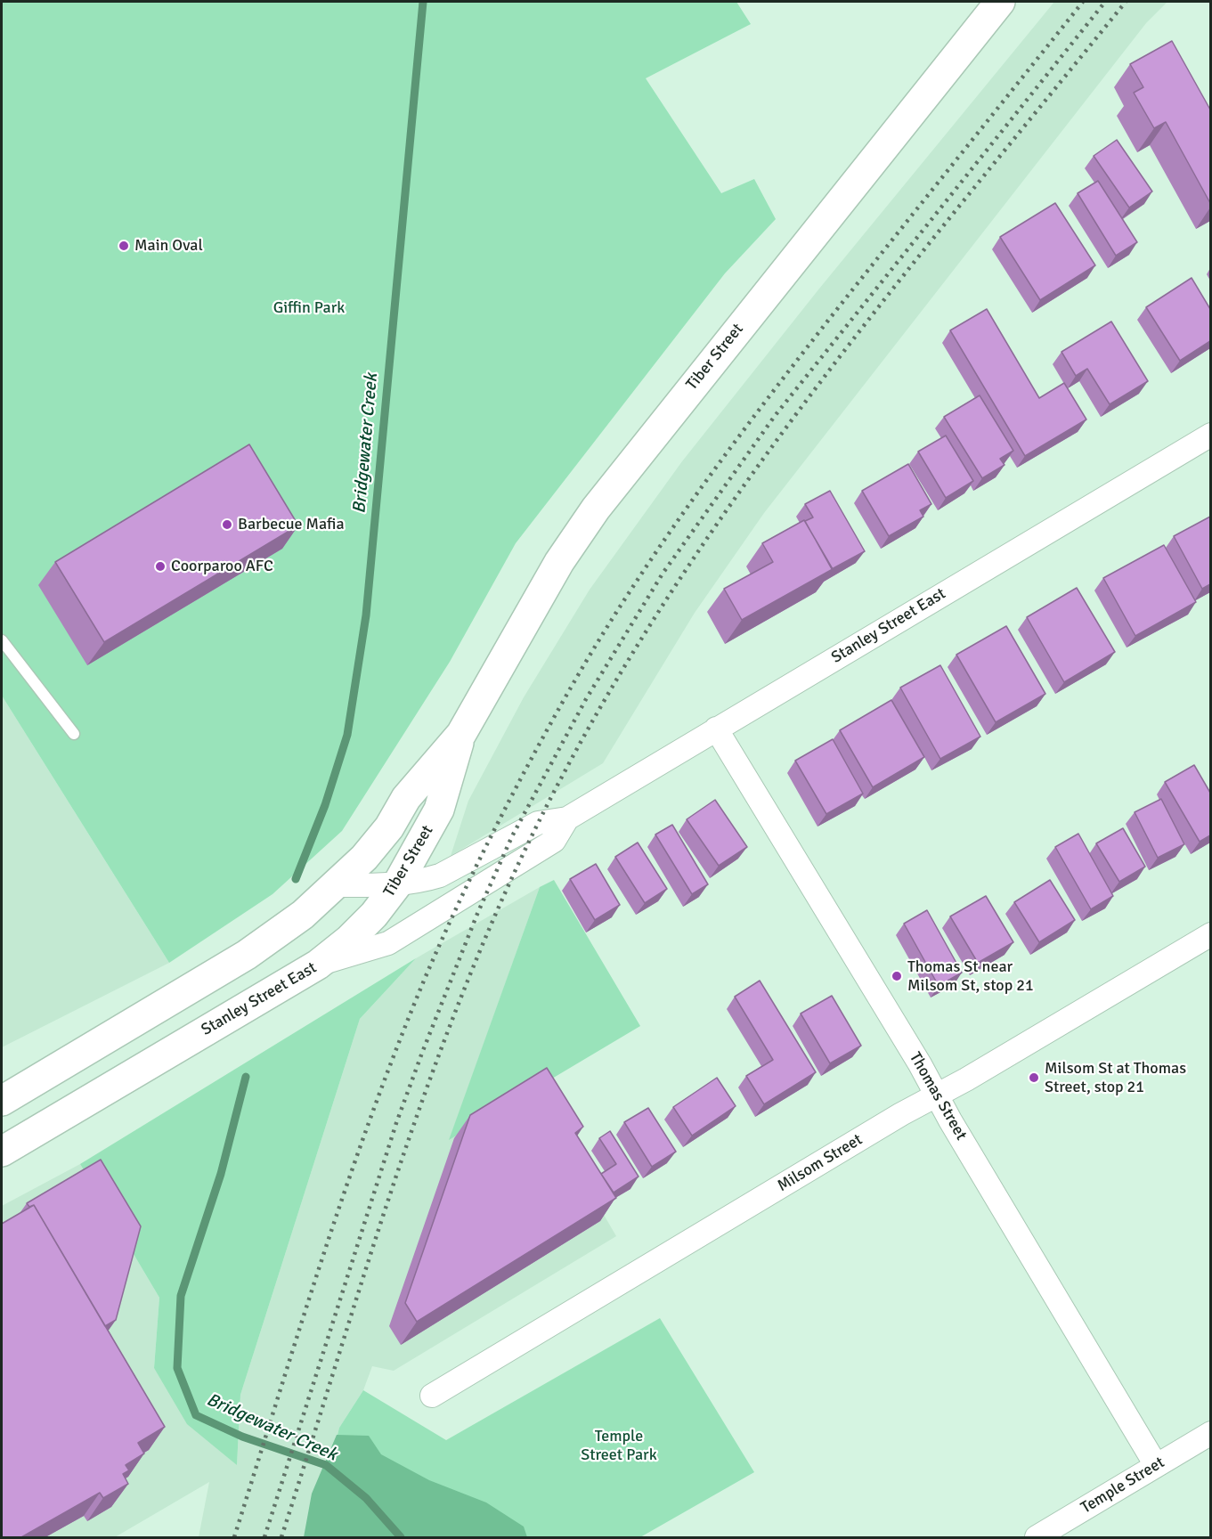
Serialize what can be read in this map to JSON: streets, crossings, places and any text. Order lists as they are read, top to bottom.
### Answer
{
  "streets": {
    "main road": ["Tiber Street", "Stanley Street East"],
    "street": ["Thomas Street", "Milsom Street", "Temple Street"]
  },
  "crossings": [
    ["Tiber Street", "Stanley Street East"],
    ["Stanley Street East", "Thomas Street"],
    ["Thomas Street", "Milsom Street"],
    ["Thomas Street", "Temple Street"]
  ],
  "water": ["Bridgewater Creek"],
  "parks": ["Giffin Park", "Temple Street Park"],
  "places": [
    "Main Oval",
    "Barbecue Mafia",
    "Coorparoo AFC",
    "Thomas St near Milsom St, stop 21",
    "Milsom St at Thomas Street, stop 21"
  ]
}
